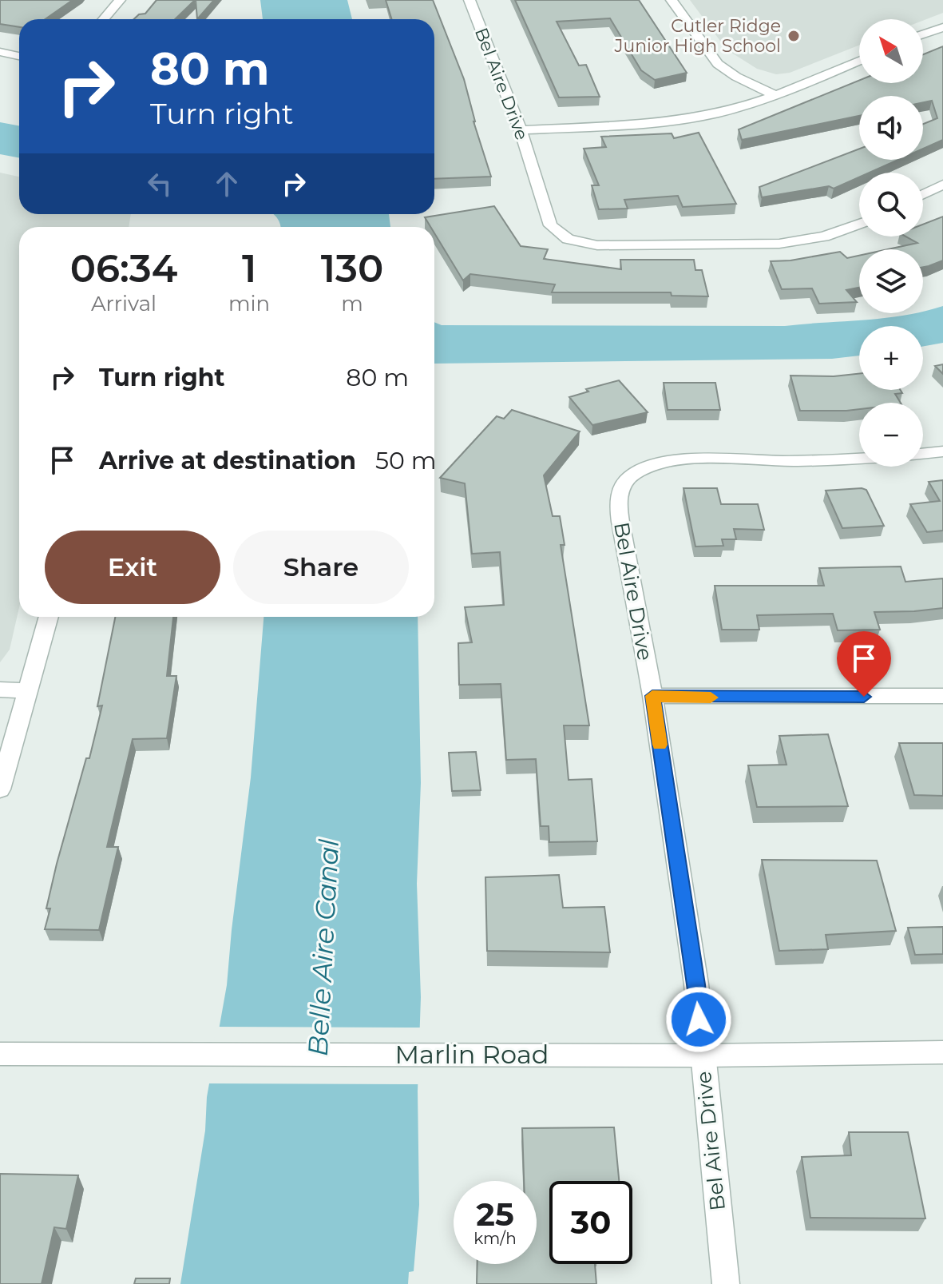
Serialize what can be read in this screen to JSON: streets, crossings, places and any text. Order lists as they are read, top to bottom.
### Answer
{
  "streets": {
    "street": ["Bel Aire Drive", "Marlin Road"]
  },
  "crossings": [
    ["Bel Aire Drive", "Marlin Road"]
  ],
  "water": ["Belle Aire Canal"],
  "places": ["Cutler Ridge Junior High School"],
  "north": "top left",
  "page": {
    "map_buttons": ["+", "−"],
    "turn": ["80 m", "Turn right"],
    "eta": [
      "06:34",
      "Arrival",
      "1",
      "min",
      "130",
      "m"
    ],
    "list": [
      {
        "name": "Turn right",
        "value": "80 m"
      },
      {
        "name": "Arrive at destination",
        "value": "50 m"
      }
    ],
    "buttons": ["Exit", "Share"],
    "speed": "25 km/h",
    "limit": "30"
  }
}
